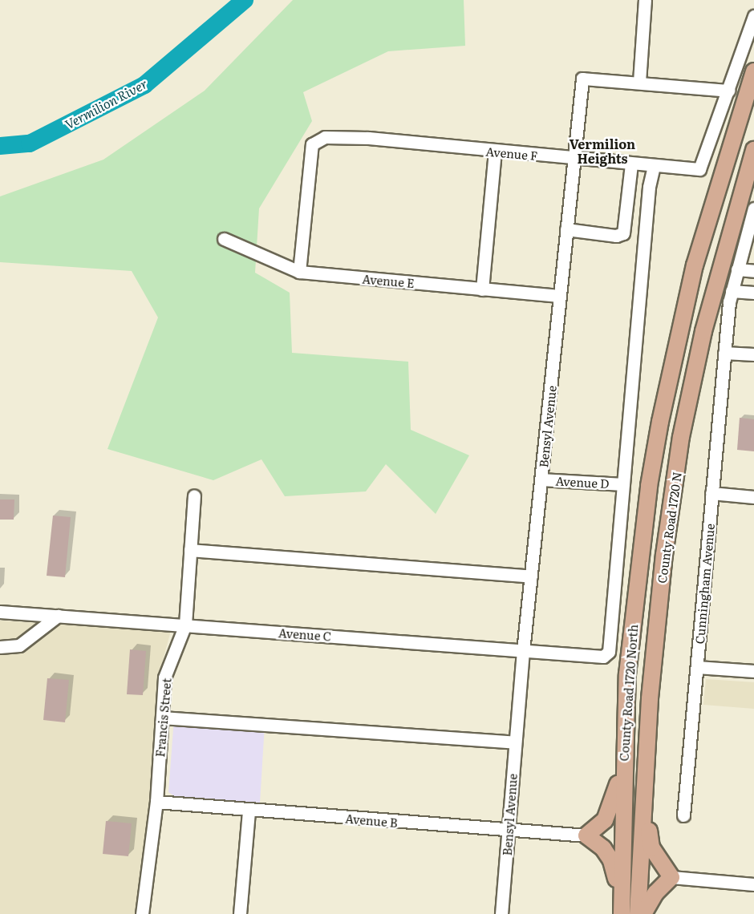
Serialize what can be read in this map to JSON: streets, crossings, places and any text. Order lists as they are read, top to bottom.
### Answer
{
  "streets": {
    "main road": ["County Road 1720 N", "County Road 1720 North"],
    "street": [
      "Avenue F",
      "Avenue E",
      "Bensyl Avenue",
      "Avenue D",
      "Cunningham Avenue",
      "Avenue C",
      "Francis Street",
      "Avenue B"
    ]
  },
  "crossings": [
    ["Avenue F", "Avenue E"],
    ["Avenue F", "Bensyl Avenue"],
    ["Avenue E", "Bensyl Avenue"],
    ["Bensyl Avenue", "Avenue D"],
    ["Bensyl Avenue", "Avenue C"],
    ["Bensyl Avenue", "Avenue B"],
    ["Avenue D", "Avenue C"],
    ["County Road 1720 N", "County Road 1720 North"],
    ["Avenue C", "Francis Street"],
    ["Francis Street", "Avenue B"]
  ],
  "districts": ["Vermilion Heights"],
  "water": ["Vermilion River"]
}
